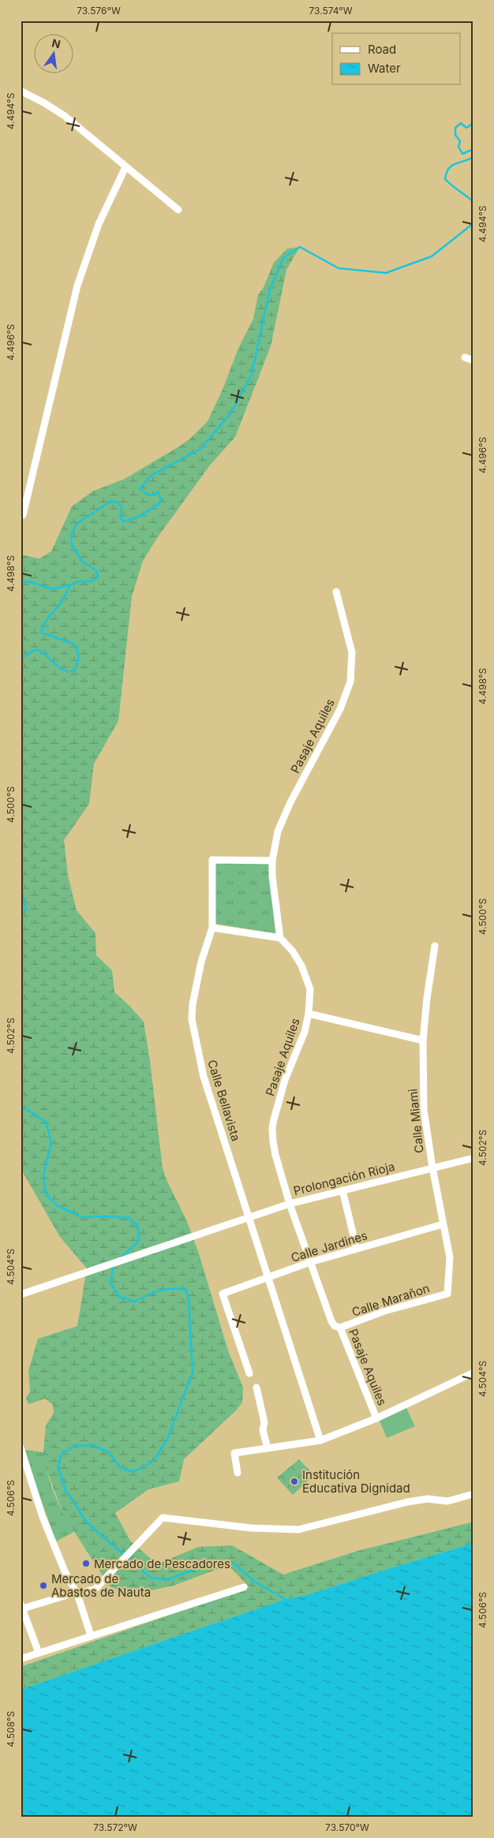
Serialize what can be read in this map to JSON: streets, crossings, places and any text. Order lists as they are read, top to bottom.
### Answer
{
  "streets": {
    "street": [
      "Pasaje Aquiles",
      "Calle Bellavista",
      "Calle Miami",
      "Prolongación Rioja",
      "Calle Jardines",
      "Calle Marañon"
    ]
  },
  "crossings": [
    ["Pasaje Aquiles", "Calle Bellavista"],
    ["Pasaje Aquiles", "Prolongación Rioja"],
    ["Pasaje Aquiles", "Calle Jardines"],
    ["Pasaje Aquiles", "Calle Marañon"],
    ["Calle Bellavista", "Prolongación Rioja"],
    ["Calle Bellavista", "Calle Jardines"],
    ["Calle Miami", "Prolongación Rioja"],
    ["Calle Miami", "Calle Jardines"],
    ["Calle Miami", "Calle Marañon"]
  ],
  "places": ["Institución Educativa Dignidad", "Mercado de Pescadores", "Mercado de Abastos de Nauta"],
  "legend": ["Road", "Water"],
  "north": "top",
  "coordinates": [
    "73.576°W",
    "73.574°W",
    "4.494°S",
    "4.496°S",
    "4.498°S",
    "4.500°S",
    "4.502°S",
    "4.504°S",
    "4.506°S",
    "4.508°S",
    "73.572°W",
    "73.570°W"
  ]
}
